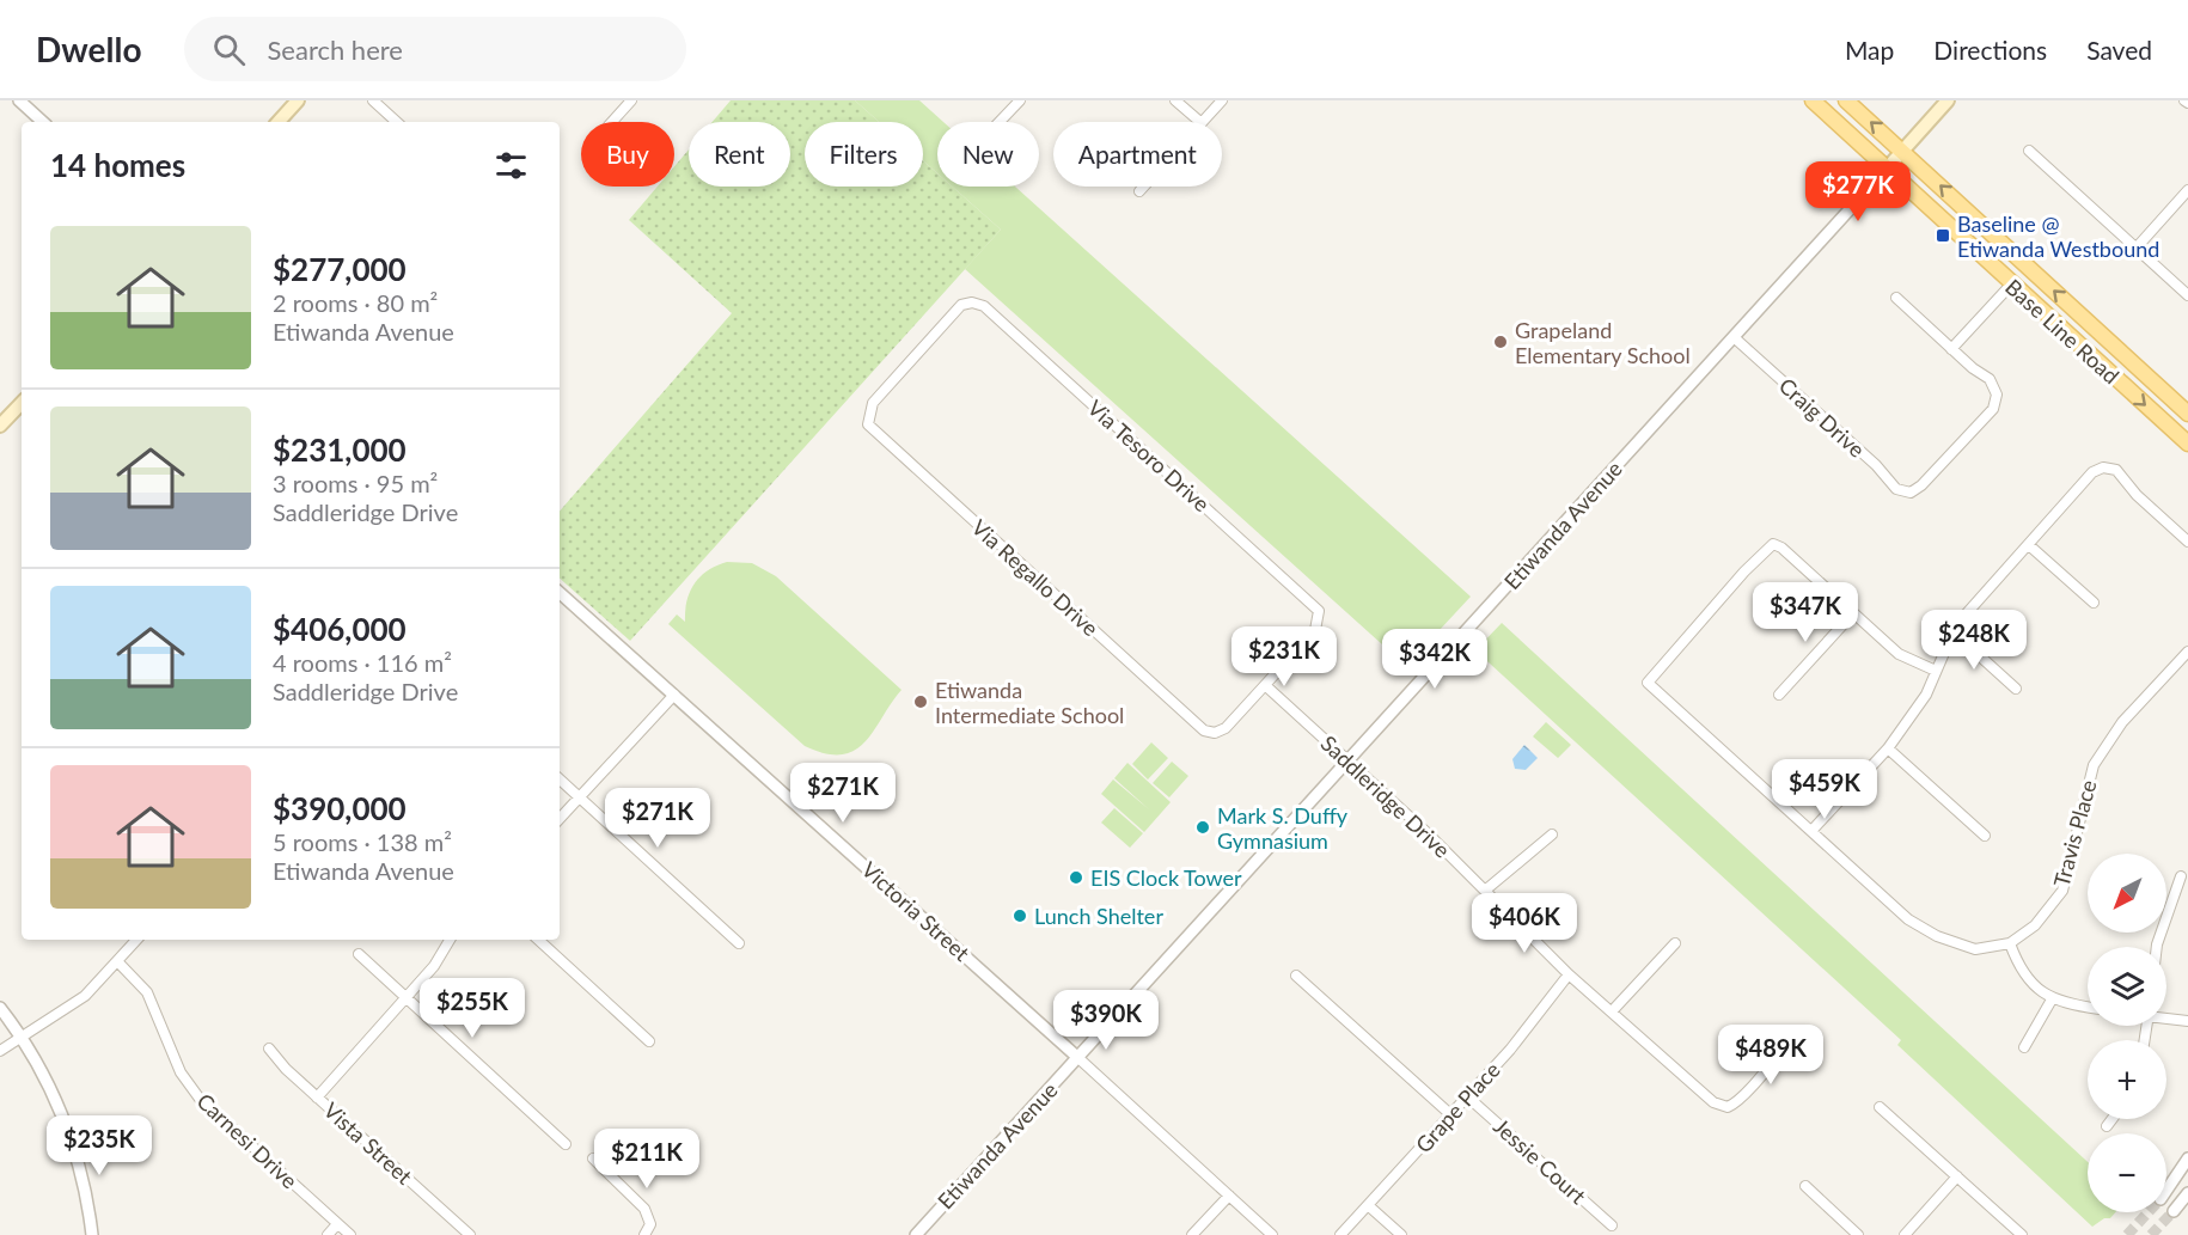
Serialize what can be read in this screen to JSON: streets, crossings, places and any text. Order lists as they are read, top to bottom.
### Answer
{
  "streets": {
    "main road": ["Base Line Road", "Etiwanda Avenue"],
    "street": [
      "Craig Drive",
      "Via Tesoro Drive",
      "Via Regallo Drive",
      "Saddleridge Drive",
      "Travis Place",
      "Victoria Street",
      "Grape Place",
      "Carnesi Drive",
      "Vista Street",
      "Jessie Court"
    ]
  },
  "crossings": [
    ["Base Line Road", "Etiwanda Avenue"],
    ["Craig Drive", "Etiwanda Avenue"],
    ["Via Tesoro Drive", "Via Regallo Drive"],
    ["Via Tesoro Drive", "Saddleridge Drive"],
    ["Etiwanda Avenue", "Saddleridge Drive"],
    ["Etiwanda Avenue", "Victoria Street"],
    ["Via Regallo Drive", "Saddleridge Drive"],
    ["Saddleridge Drive", "Grape Place"],
    ["Grape Place", "Jessie Court"]
  ],
  "places": {
    "transit": ["Baseline @ Etiwanda Westbound"],
    "other": [
      "Grapeland Elementary School",
      "Etiwanda Intermediate School",
      "Mark S. Duffy Gymnasium",
      "EIS Clock Tower",
      "Lunch Shelter"
    ]
  },
  "north": "bottom left",
  "page": {
    "header": "Dwello",
    "search": "Search here",
    "nav": ["Map", "Directions", "Saved"],
    "chip": [
      "Buy",
      "Rent",
      "Filters",
      "New",
      "Apartment"
    ],
    "heading": "14 homes",
    "price": [
      "$277K",
      "$347K",
      "$248K",
      "$231K",
      "$342K",
      "$459K",
      "$271K",
      "$271K",
      "$406K",
      "$255K",
      "$390K",
      "$489K",
      "$235K",
      "$211K"
    ],
    "list": [
      {
        "name": "$277,000",
        "note": "2 rooms · 80 m² · Etiwanda Avenue"
      },
      {
        "name": "$231,000",
        "note": "3 rooms · 95 m² · Saddleridge Drive"
      },
      {
        "name": "$406,000",
        "note": "4 rooms · 116 m² · Saddleridge Drive"
      },
      {
        "name": "$390,000",
        "note": "5 rooms · 138 m² · Etiwanda Avenue"
      }
    ],
    "map_buttons": ["+", "−"]
  }
}
